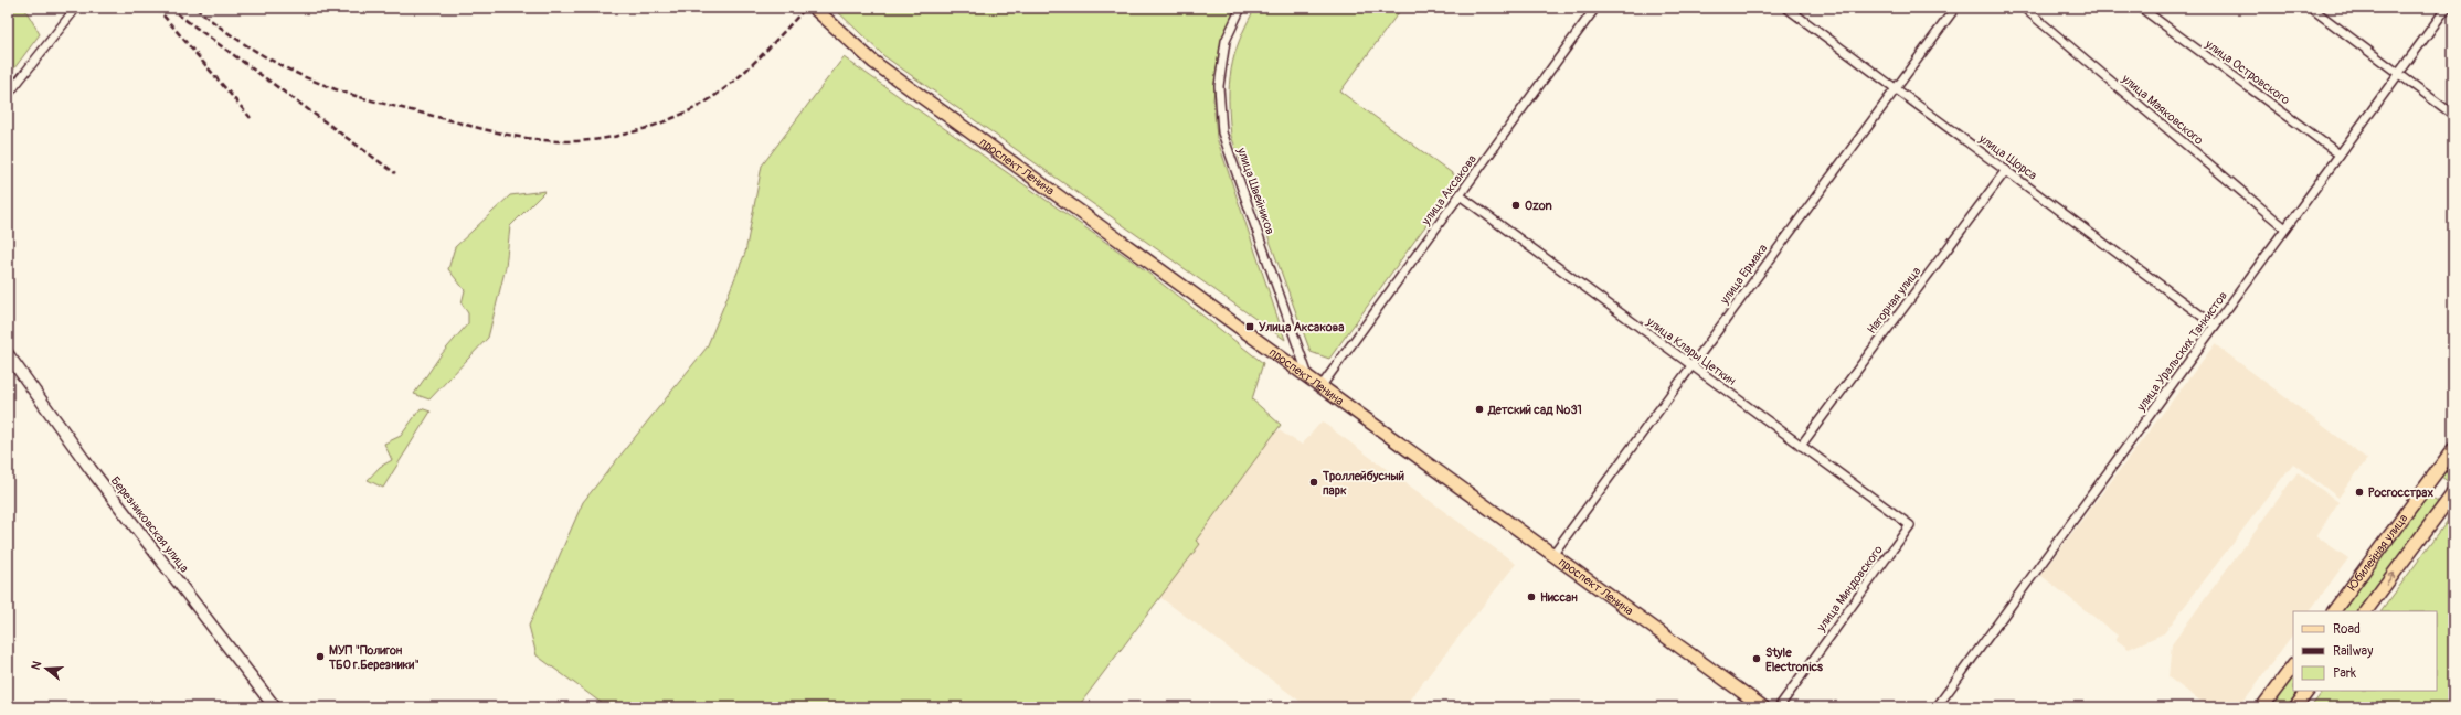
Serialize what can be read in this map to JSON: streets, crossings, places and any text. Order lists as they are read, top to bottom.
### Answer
{
  "streets": {
    "main road": ["проспект Ленина", "Юбилейная улица"],
    "street": [
      "улица Островского",
      "улица Маяковского",
      "улица Щорса",
      "улица Аксакова",
      "улица Швейников",
      "улица Ермака",
      "Нагорная улица",
      "улица Клары Цеткин",
      "улица Уральских Танкистов",
      "Березниковская улица",
      "улица Миндовского"
    ]
  },
  "crossings": [
    ["улица Островского", "улица Уральских Танкистов"],
    ["улица Маяковского", "улица Уральских Танкистов"],
    ["улица Щорса", "улица Ермака"],
    ["улица Щорса", "Нагорная улица"],
    ["улица Щорса", "улица Уральских Танкистов"],
    ["проспект Ленина", "улица Аксакова"],
    ["проспект Ленина", "улица Швейников"],
    ["проспект Ленина", "улица Ермака"],
    ["улица Аксакова", "улица Клары Цеткин"],
    ["улица Ермака", "улица Клары Цеткин"],
    ["Нагорная улица", "улица Клары Цеткин"],
    ["улица Клары Цеткин", "улица Миндовского"]
  ],
  "places": {
    "other": [
      "Ozon",
      "Детский сад №31",
      "Троллейбусный парк",
      "Росгосстрах",
      "Ниссан",
      "МУП \"Полигон ТБО г.Березники\"",
      "Style Electronics"
    ],
    "transit": ["Улица Аксакова"]
  },
  "legend": ["Road", "Railway", "Park"],
  "north": "left"
}
